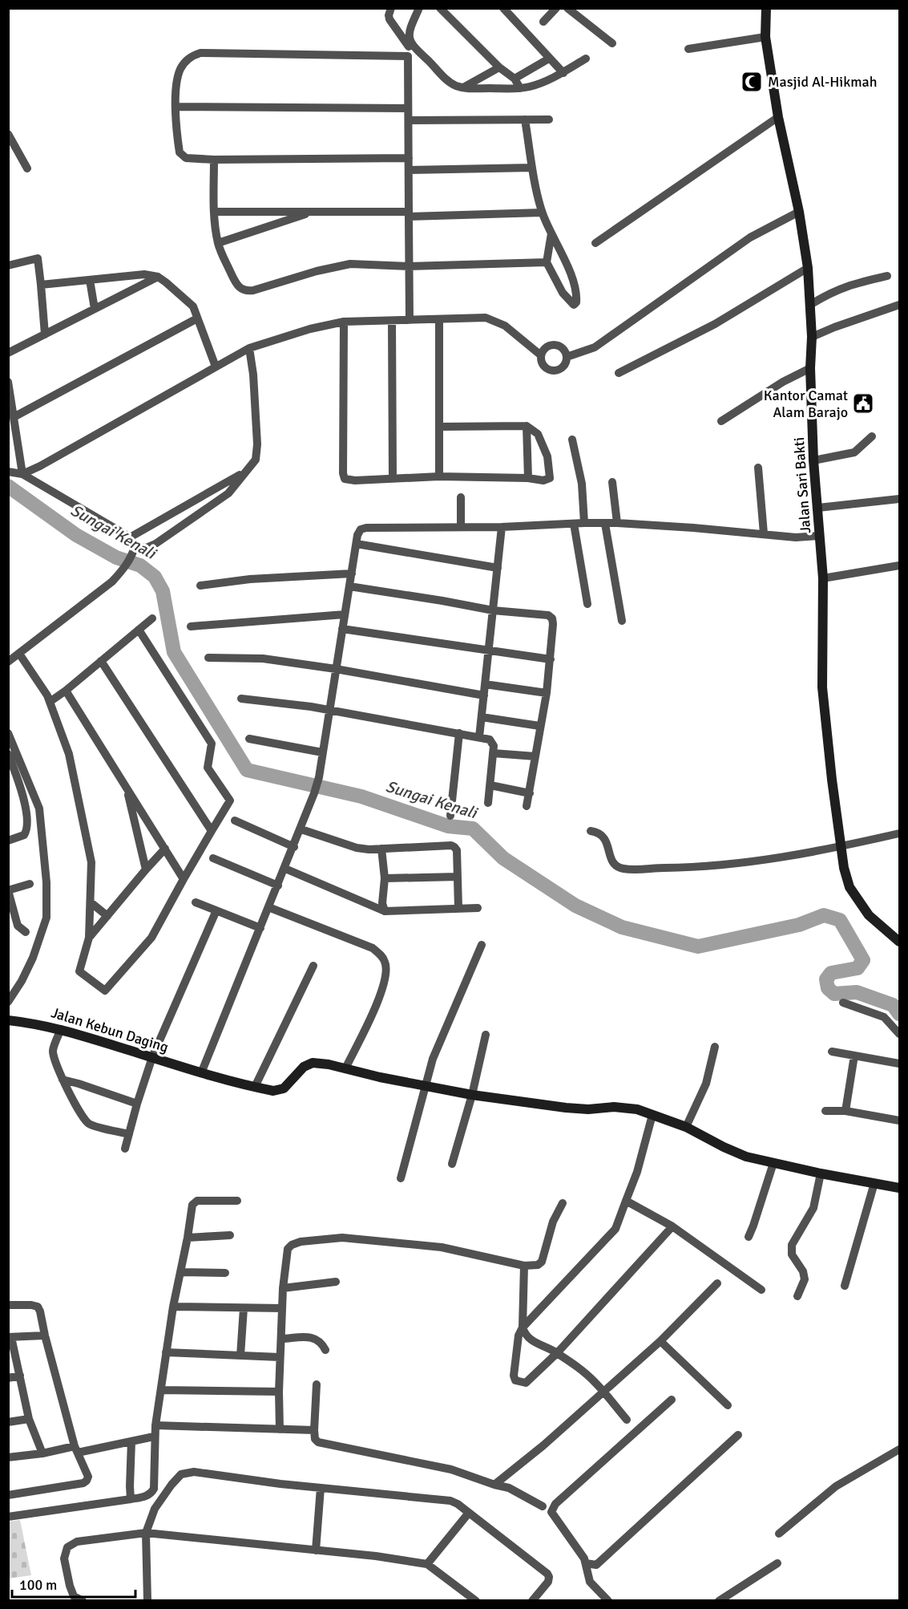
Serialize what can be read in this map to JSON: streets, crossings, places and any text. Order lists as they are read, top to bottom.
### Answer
{
  "streets": {
    "main road": ["Jalan Sari Bakti", "Jalan Kebun Daging"]
  },
  "water": ["Sungai Kenali"],
  "places": {
    "mosque": ["Masjid Al-Hikmah"],
    "public building": ["Kantor Camat Alam Barajo"]
  },
  "scale_bar": "100 m"
}
